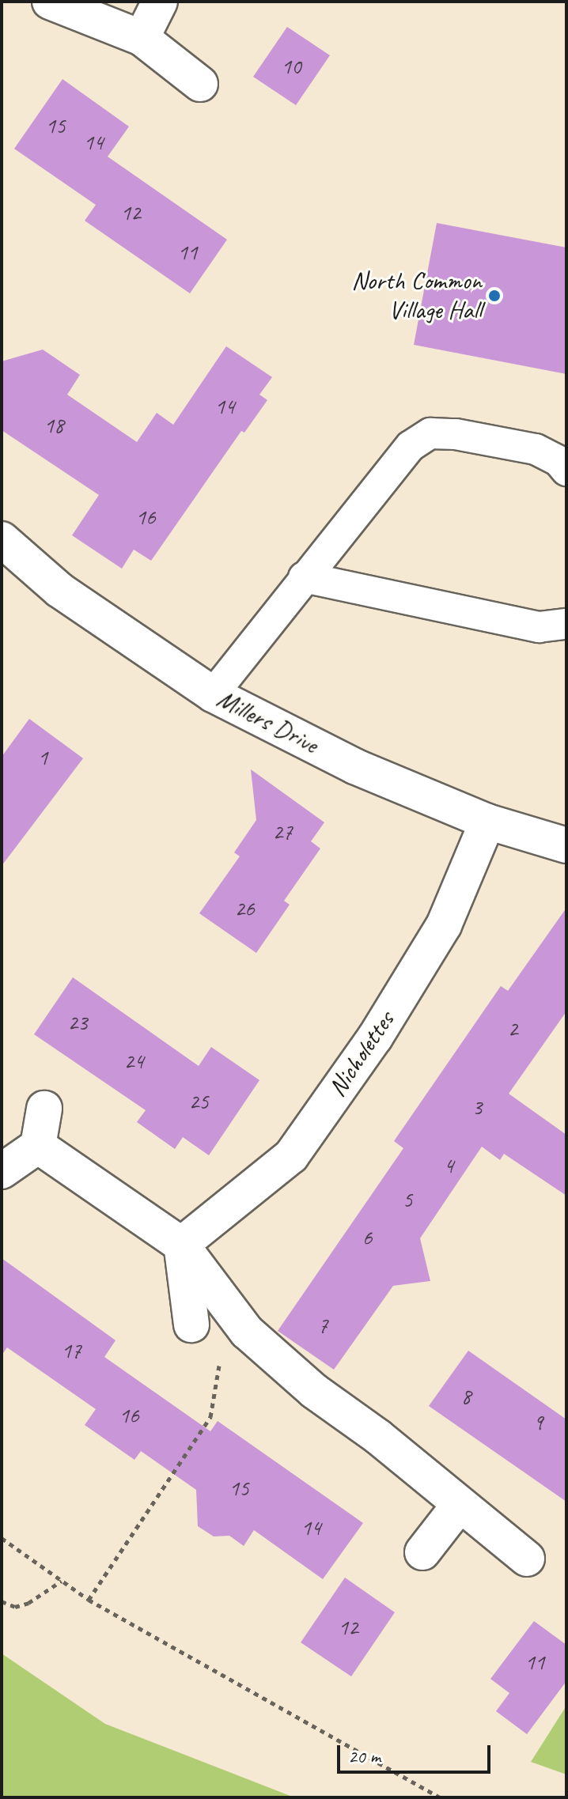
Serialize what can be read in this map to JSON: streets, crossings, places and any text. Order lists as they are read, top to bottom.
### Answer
{
  "streets": {
    "street": ["Millers Drive", "Nicholettes"]
  },
  "crossings": [
    ["Millers Drive", "Nicholettes"]
  ],
  "places": ["North Common Village Hall"],
  "house_numbers": [
    "10",
    "15",
    "14",
    "12",
    "11",
    "14",
    "18",
    "16",
    "1",
    "27",
    "26",
    "23",
    "2",
    "24",
    "25",
    "3",
    "4",
    "5",
    "6",
    "7",
    "17",
    "8",
    "16",
    "9",
    "15",
    "14",
    "12",
    "11"
  ],
  "scale_bar": "20 m"
}
